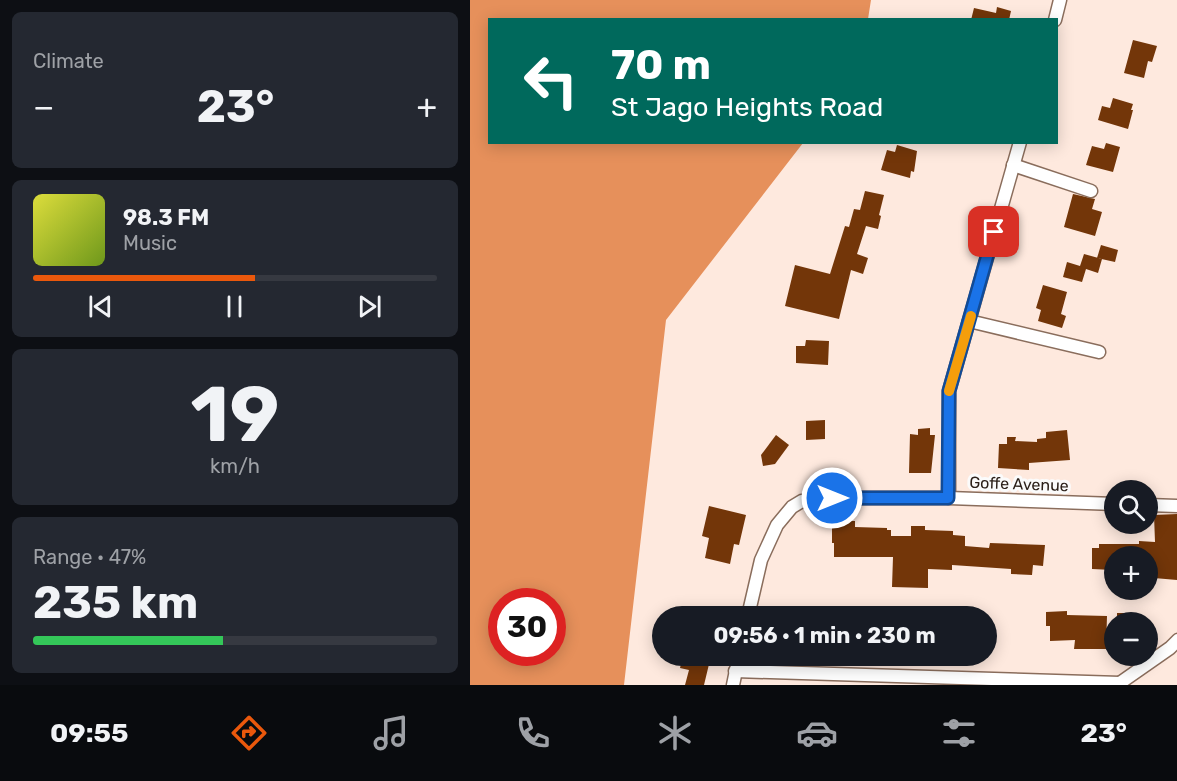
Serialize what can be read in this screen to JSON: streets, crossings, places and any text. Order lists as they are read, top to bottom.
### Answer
{
  "streets": {
    "street": ["Goffe Avenue"]
  },
  "page": {
    "tile": [
      "Climate",
      ["19", "km/h"],
      ["Range · 47%", "235 km"]
    ],
    "turn": ["70 m", "St Jago Heights Road"],
    "heat": ["−", "23°", "+"],
    "song": ["98.3 FM", "Music"],
    "map_buttons": ["+", "−"],
    "limit": "30",
    "trip": "09:56 · 1 min · 230 m",
    "tabs": ["09:55", "23°"]
  }
}
